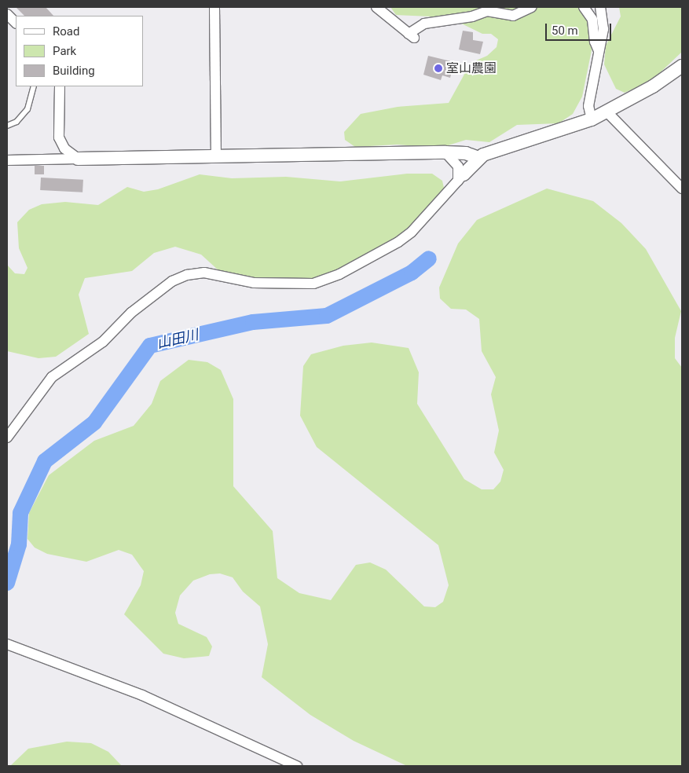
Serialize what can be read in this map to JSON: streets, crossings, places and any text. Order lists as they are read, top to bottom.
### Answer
{
  "water": ["山田川"],
  "places": ["室山農園"],
  "legend": ["Road", "Park", "Building"],
  "scale_bar": "50 m"
}
